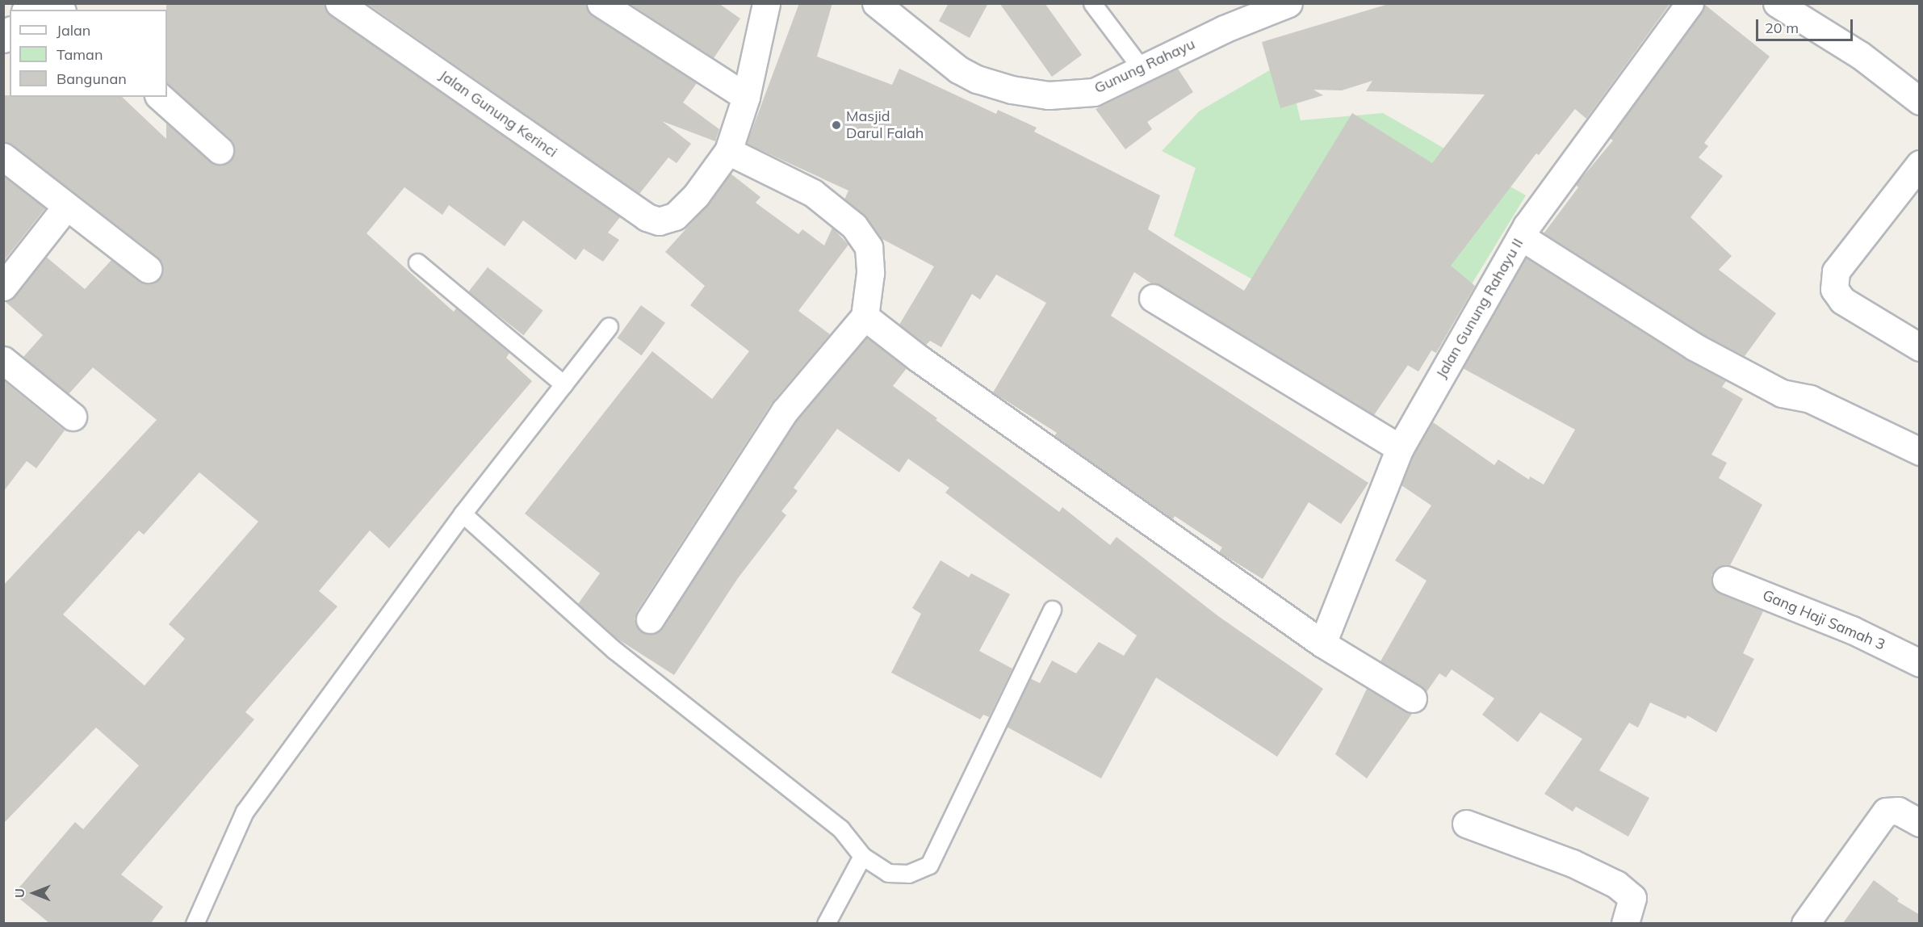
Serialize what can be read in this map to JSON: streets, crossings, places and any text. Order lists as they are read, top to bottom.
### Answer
{
  "streets": {
    "street": [
      "Gunung Rahayu",
      "Jalan Gunung Kerinci",
      "Jalan Gunung Rahayu II",
      "Gang Haji Samah 3"
    ]
  },
  "places": ["Masjid Darul Falah"],
  "legend": ["Jalan", "Taman", "Bangunan"],
  "scale_bar": "20 m",
  "north": "left"
}
